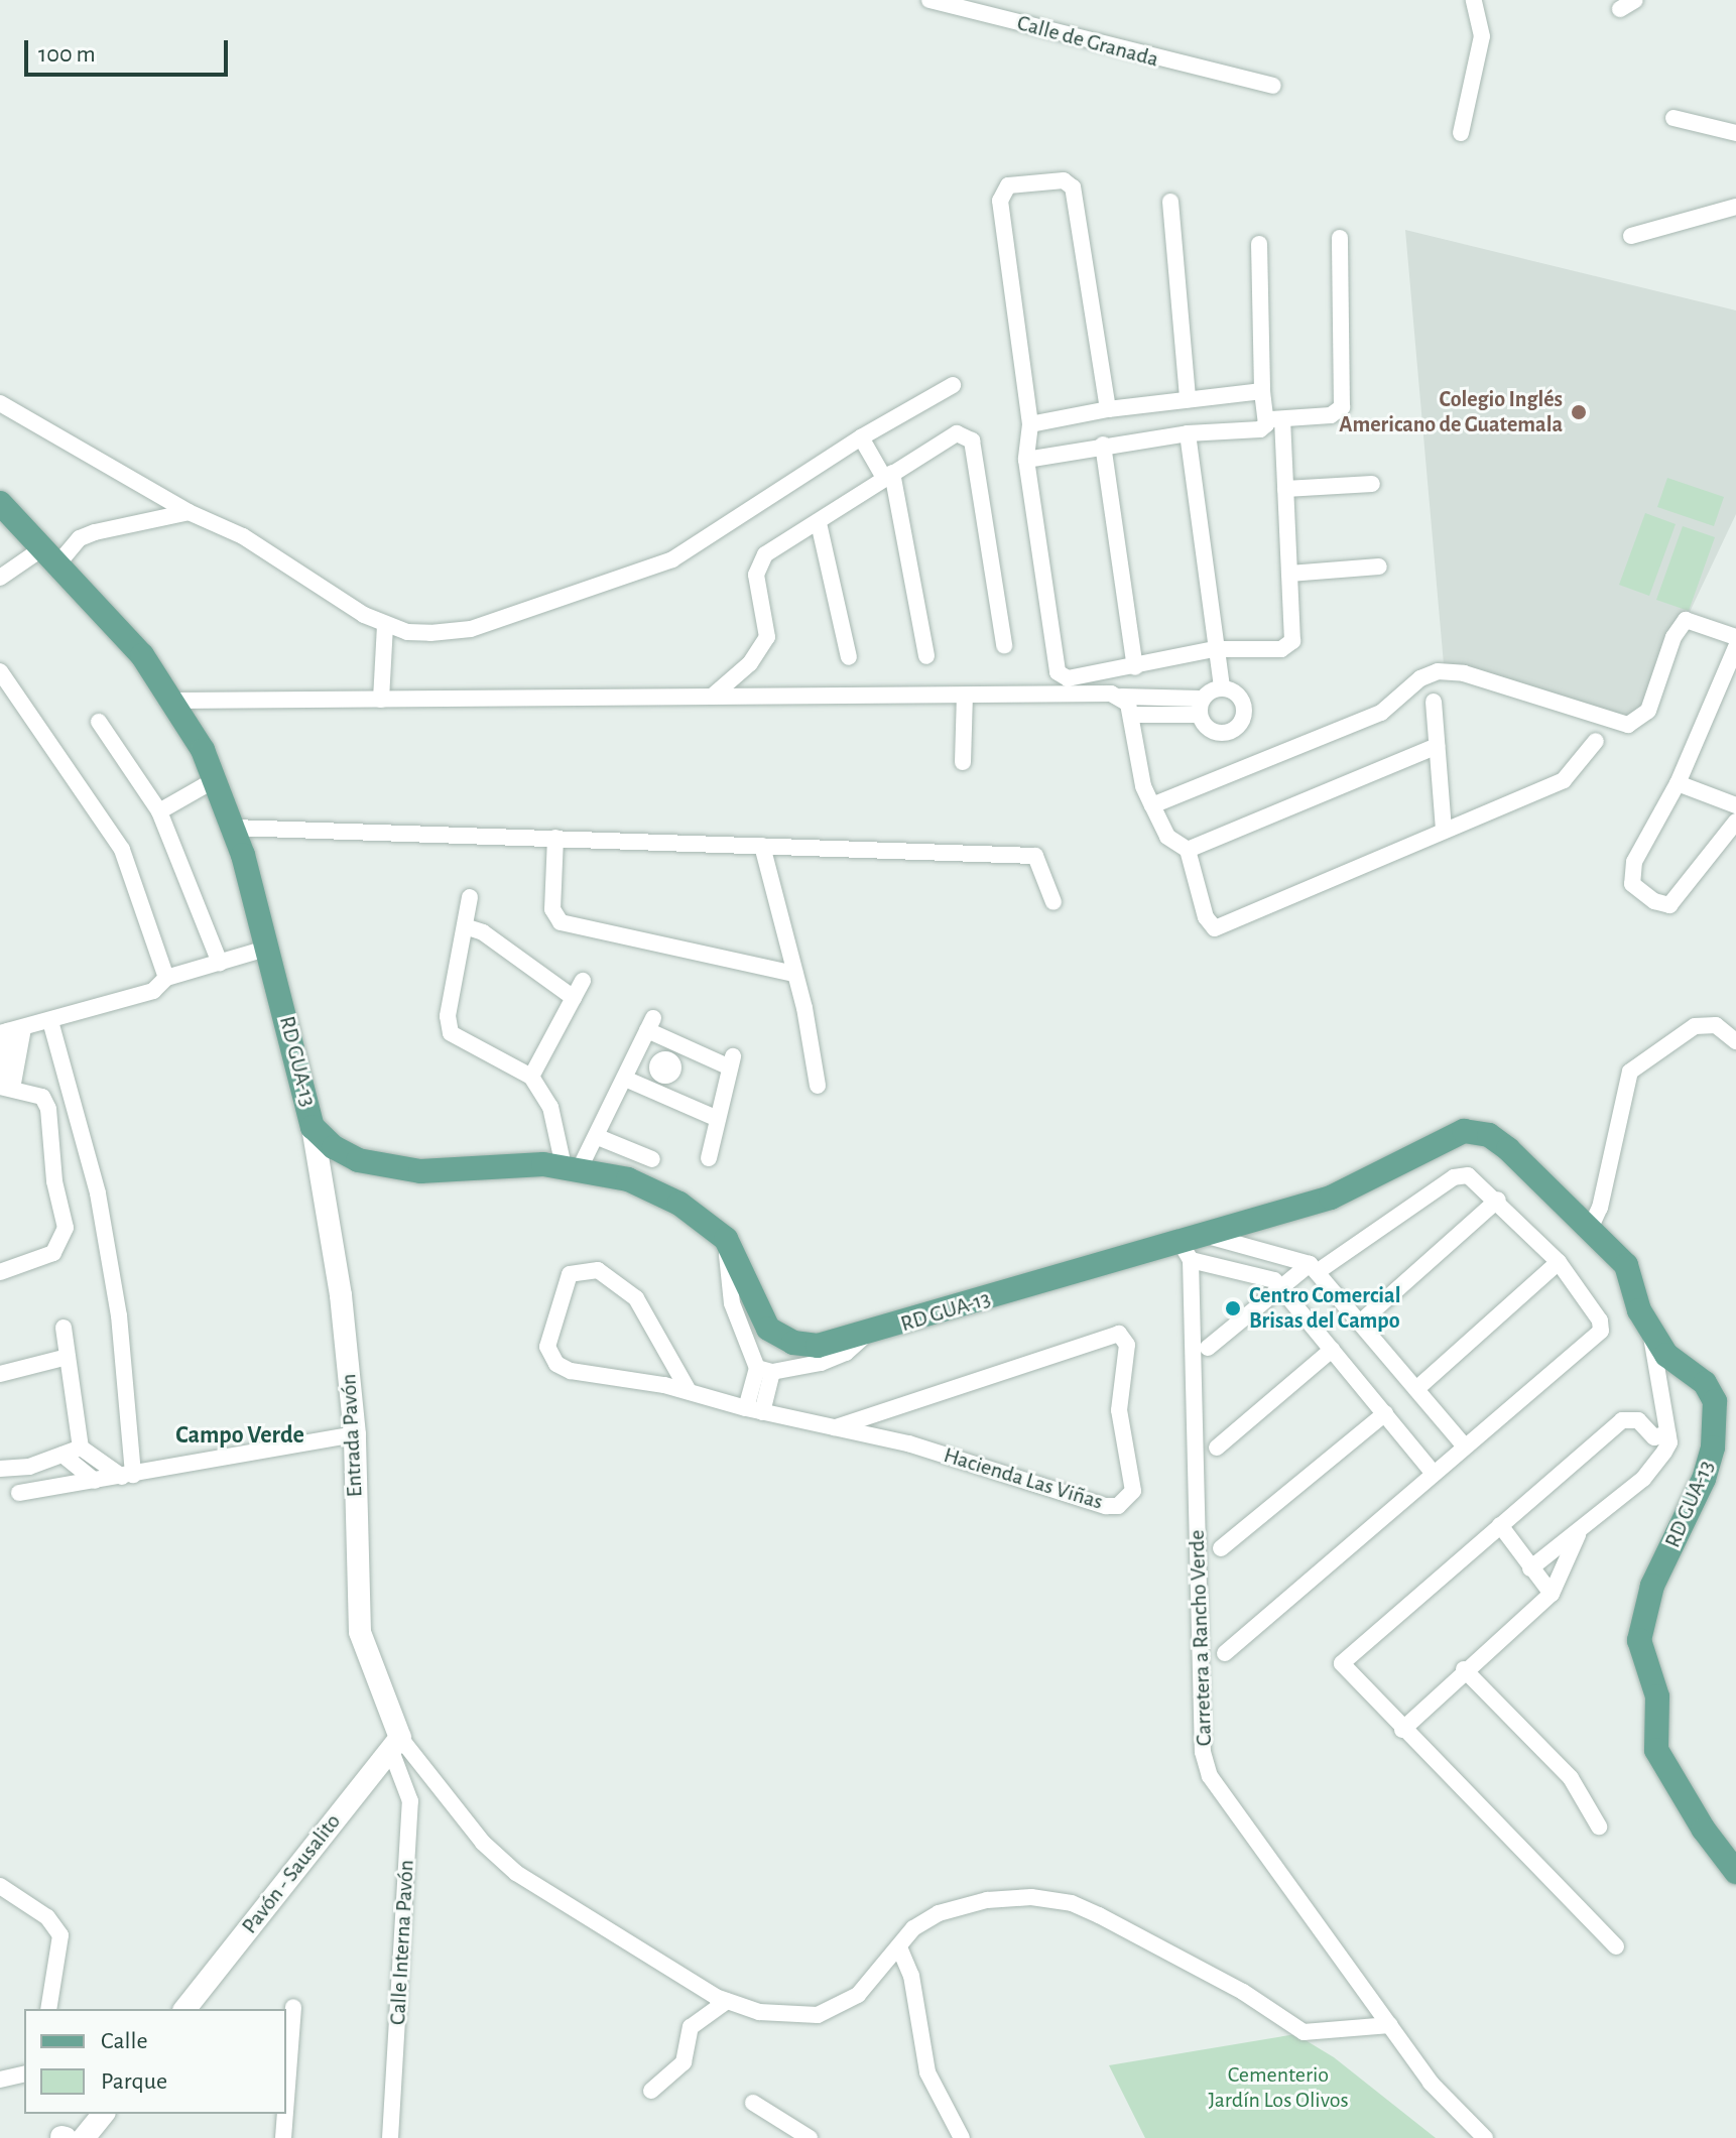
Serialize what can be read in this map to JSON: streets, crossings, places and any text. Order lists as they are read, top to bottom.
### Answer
{
  "streets": {
    "main road": ["RD GUA-13"],
    "street": [
      "Calle de Granada",
      "Entrada Pavón",
      "Hacienda Las Viñas",
      "Carretera a Rancho Verde",
      "Pavón - Sausalito",
      "Calle Interna Pavón"
    ]
  },
  "crossings": [
    ["RD GUA-13", "Entrada Pavón"],
    ["RD GUA-13", "Carretera a Rancho Verde"],
    ["Entrada Pavón", "Pavón - Sausalito"],
    ["Entrada Pavón", "Calle Interna Pavón"],
    ["Pavón - Sausalito", "Calle Interna Pavón"]
  ],
  "districts": ["Campo Verde"],
  "parks": ["Cementerio Jardín Los Olivos"],
  "places": ["Colegio Inglés Americano de Guatemala", "Centro Comercial Brisas del Campo"],
  "legend": ["Calle", "Parque"],
  "scale_bar": "100 m"
}
